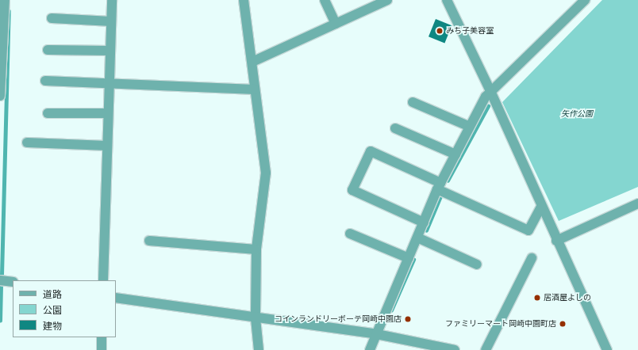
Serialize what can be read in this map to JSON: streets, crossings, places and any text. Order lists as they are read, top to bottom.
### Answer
{
  "parks": ["矢作公園"],
  "places": [
    "みち子美容室",
    "居酒屋よしの",
    "コインランドリーボーテ岡崎中園店",
    "ファミリーマート岡崎中園町店"
  ],
  "legend": ["道路", "公園", "建物"]
}
